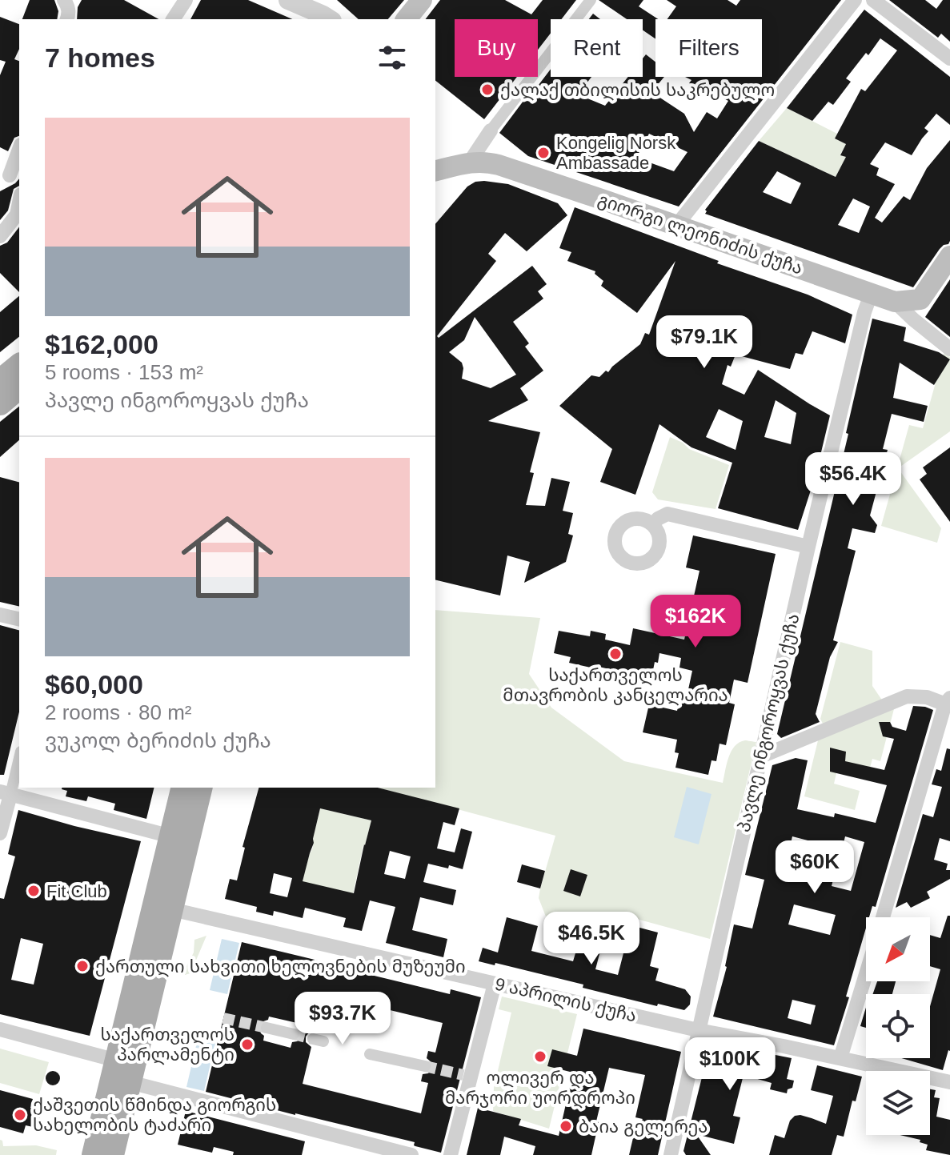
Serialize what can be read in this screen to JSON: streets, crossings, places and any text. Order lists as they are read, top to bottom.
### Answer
{
  "streets": {
    "main road": ["გიორგი ლეონიძის ქუჩა"],
    "street": ["პავლე ინგოროყვას ქუჩა", "9 აპრილის ქუჩა"]
  },
  "crossings": [
    ["გიორგი ლეონიძის ქუჩა", "პავლე ინგოროყვას ქუჩა"],
    ["პავლე ინგოროყვას ქუჩა", "9 აპრილის ქუჩა"]
  ],
  "places": [
    "ქალაქ თბილისის საკრებულო",
    "Kongelig Norsk Ambassade",
    "საქართველოს მთავრობის კანცელარია",
    "Fit Club",
    "ქართული სახვითი ხელოვნების მუზეუმი",
    "საქართველოს პარლამენტი",
    "ოლივერ და მარჯორი უორდროპი",
    "ქაშვეთის წმინდა გიორგის სახელობის ტაძარი",
    "ბაია გელერეა"
  ],
  "north": "bottom left",
  "page": {
    "chip": ["Buy", "Rent", "Filters"],
    "heading": "7 homes",
    "list": [
      {
        "name": "$162,000",
        "note": "5 rooms · 153 m² · პავლე ინგოროყვას ქუჩა"
      },
      {
        "name": "$60,000",
        "note": "2 rooms · 80 m² · ვუკოლ ბერიძის ქუჩა"
      }
    ],
    "price": [
      "$79.1K",
      "$56.4K",
      "$162K",
      "$60K",
      "$46.5K",
      "$93.7K",
      "$100K"
    ]
  }
}
